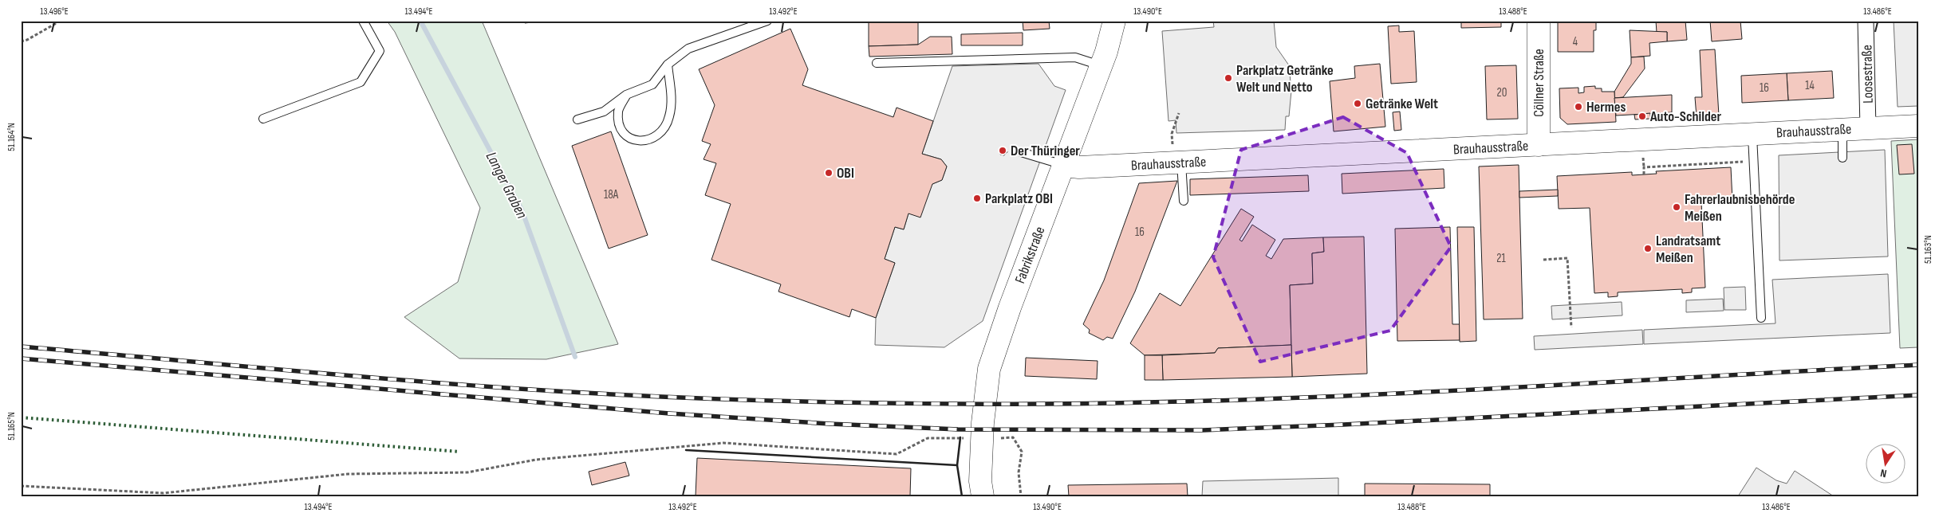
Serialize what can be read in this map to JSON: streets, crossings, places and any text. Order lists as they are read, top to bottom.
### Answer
{
  "streets": {
    "street": [
      "Loosestraße",
      "Cöllner Straße",
      "Brauhausstraße",
      "Fabrikstraße"
    ]
  },
  "crossings": [
    ["Loosestraße", "Brauhausstraße"],
    ["Cöllner Straße", "Brauhausstraße"],
    ["Brauhausstraße", "Fabrikstraße"]
  ],
  "water": ["Langer Graben"],
  "places": [
    "Parkplatz Getränke Welt und Netto",
    "Getränke Welt",
    "Hermes",
    "Auto-Schilder",
    "Der Thüringer",
    "OBI",
    "Parkplatz OBI",
    "Fahrerlaubnisbehörde Meißen",
    "Landratsamt Meißen"
  ],
  "house_numbers": [
    "4",
    "14",
    "16",
    "20",
    "18A",
    "16",
    "21"
  ],
  "north": "bottom",
  "coordinates": [
    "13.496°E",
    "13.494°E",
    "13.492°E",
    "13.490°E",
    "13.488°E",
    "13.486°E",
    "51.164°N",
    "51.163°N",
    "51.165°N"
  ]
}
